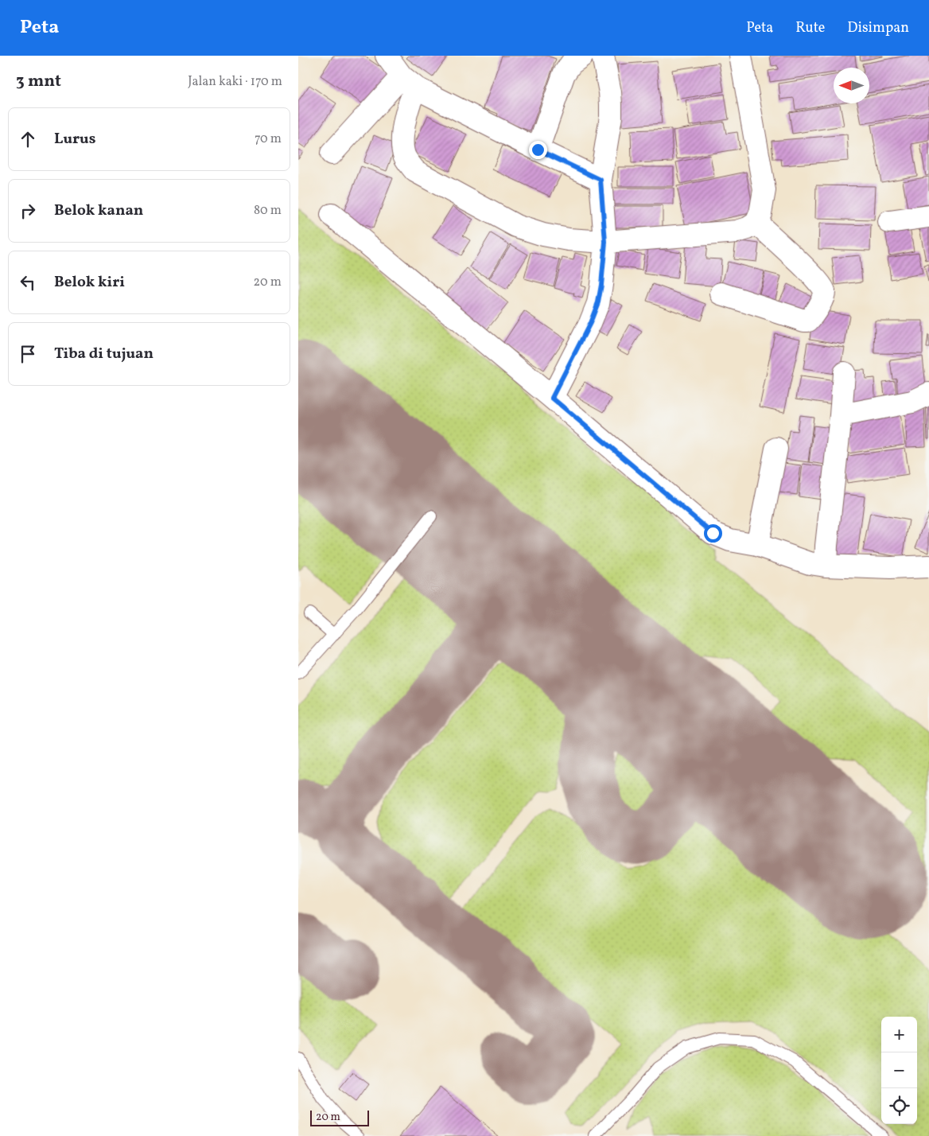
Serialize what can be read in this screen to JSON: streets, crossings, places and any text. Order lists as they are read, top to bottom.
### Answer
{
  "scale_bar": "20 m",
  "north": "left",
  "page": {
    "header": "Peta",
    "nav": ["Peta", "Rute", "Disimpan"],
    "heading": ["3 mnt", "Jalan kaki · 170 m"],
    "list": [
      ["Lurus", "70 m"],
      ["Belok kanan", "80 m"],
      ["Belok kiri", "20 m"],
      "Tiba di tujuan"
    ],
    "map_buttons": ["+", "−"],
    "scale": "20 m"
  }
}
